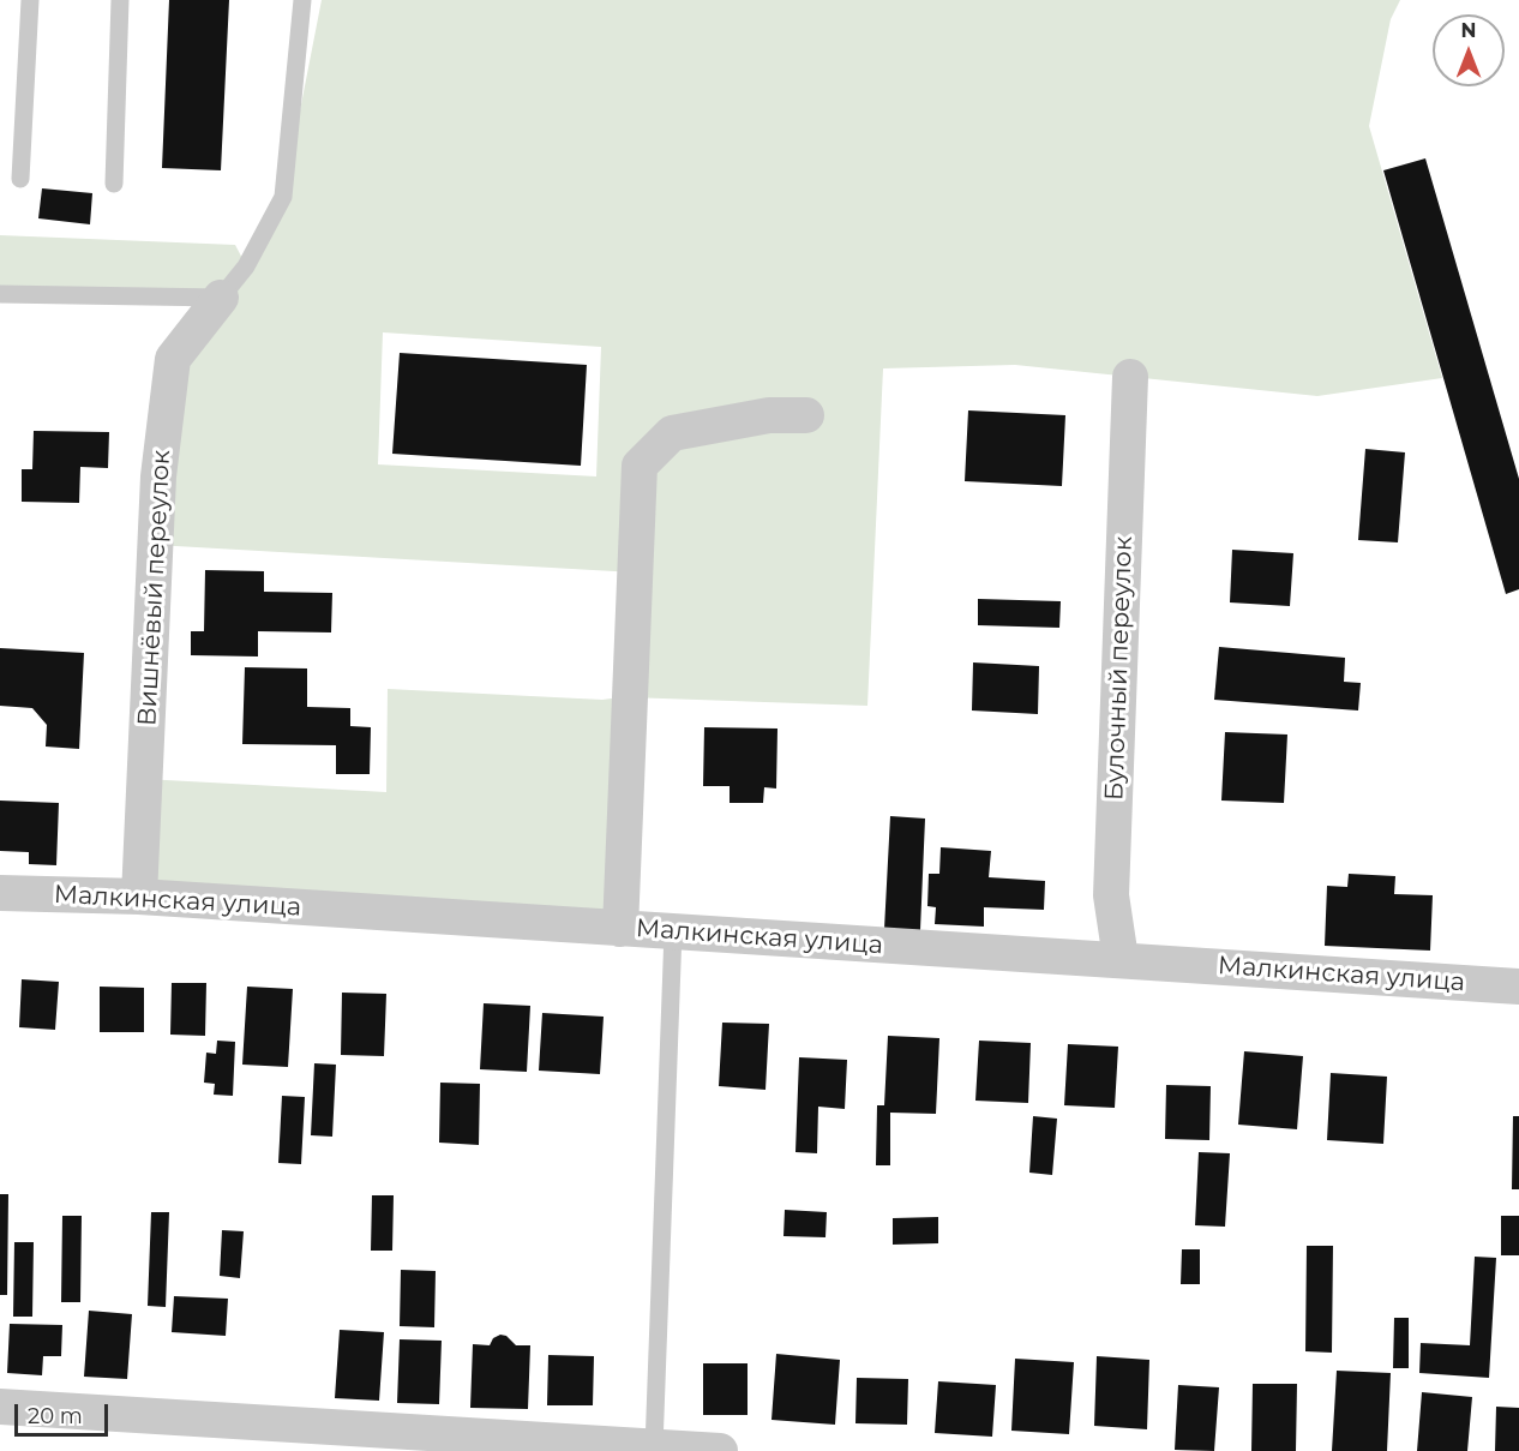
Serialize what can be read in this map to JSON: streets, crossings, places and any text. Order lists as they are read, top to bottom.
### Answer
{
  "streets": {
    "street": ["Вишнёвый переулок", "Булочный переулок", "Малкинская улица"]
  },
  "crossings": [
    ["Вишнёвый переулок", "Малкинская улица"],
    ["Булочный переулок", "Малкинская улица"]
  ],
  "scale_bar": "20 m",
  "north": "top"
}
